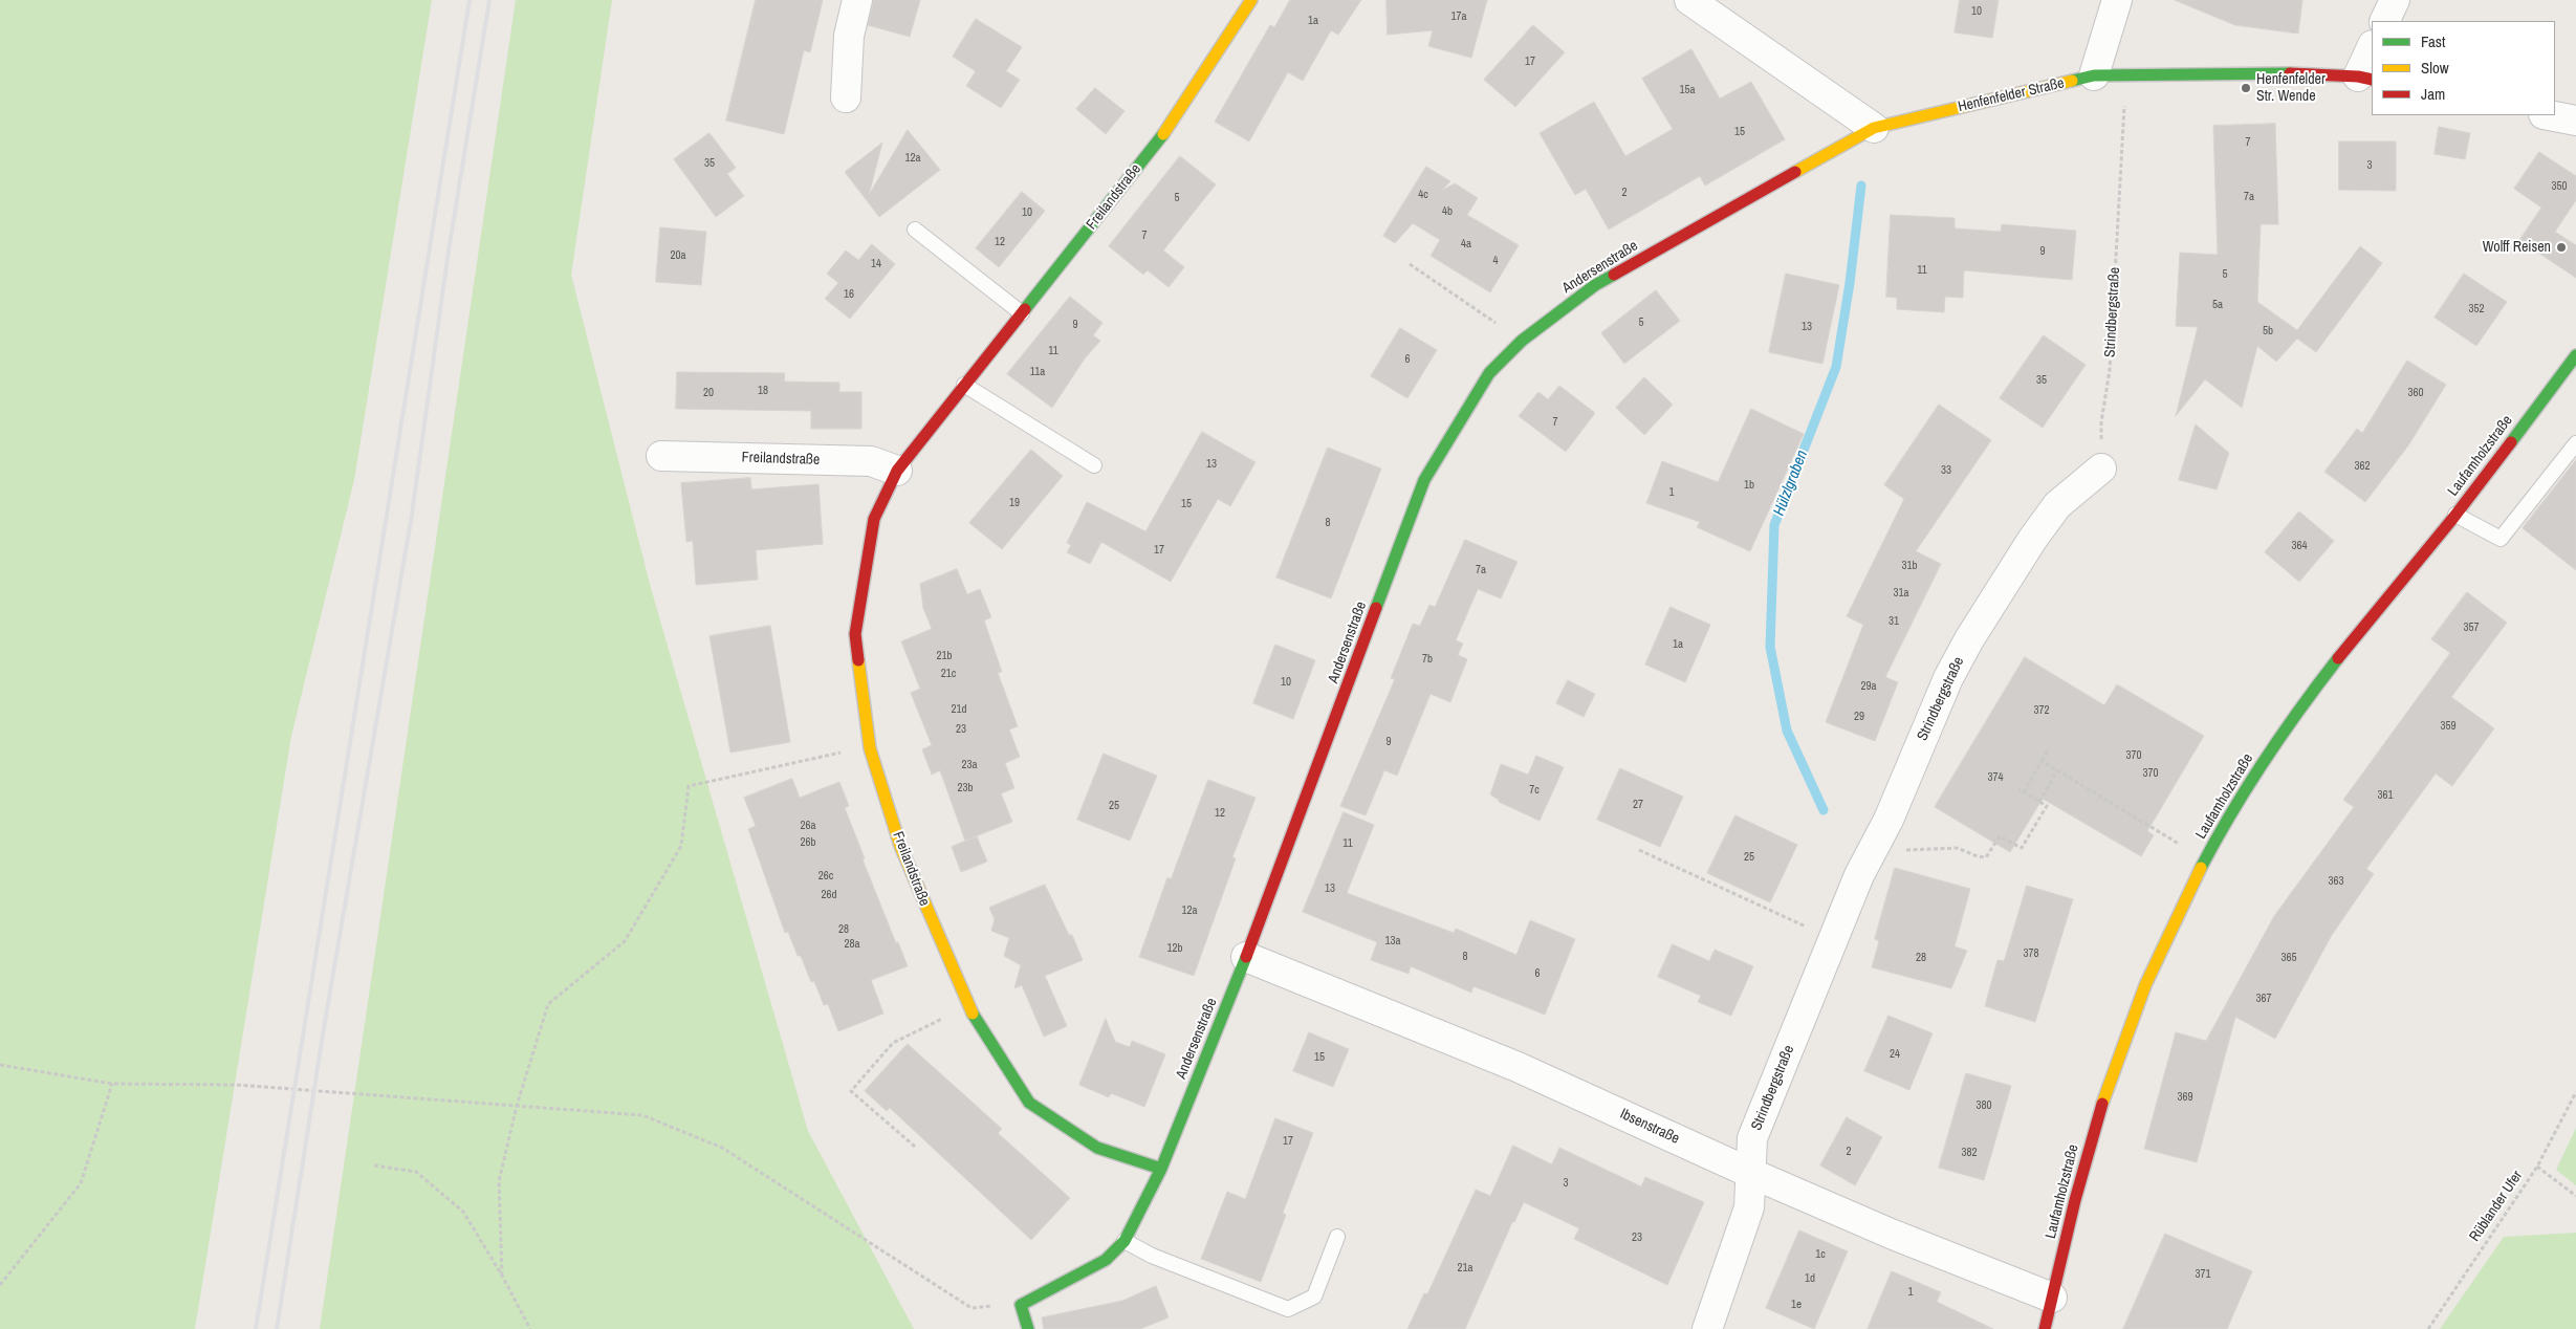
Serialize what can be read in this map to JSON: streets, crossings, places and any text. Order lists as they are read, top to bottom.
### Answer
{
  "streets": {
    "street": [
      "Henfenfelder Straße",
      "Freilandstraße",
      "Andersenstraße",
      "Strindbergstraße",
      "Laufamholzstraße",
      "Ibsenstraße"
    ],
    "path": ["Rüblander Ufer"]
  },
  "crossings": [
    ["Henfenfelder Straße", "Andersenstraße"],
    ["Henfenfelder Straße", "Strindbergstraße"],
    ["Freilandstraße", "Andersenstraße"],
    ["Andersenstraße", "Ibsenstraße"],
    ["Strindbergstraße", "Ibsenstraße"],
    ["Laufamholzstraße", "Ibsenstraße"]
  ],
  "water": ["Hülzlgraben"],
  "places": ["Henfenfelder Str. Wende", "Wolff Reisen"],
  "house_numbers": [
    "10",
    "17a",
    "1a",
    "17",
    "15a",
    "15",
    "7",
    "12a",
    "35",
    "3",
    "350",
    "2",
    "4c",
    "7a",
    "5",
    "4b",
    "10",
    "7",
    "12",
    "4a",
    "9",
    "20a",
    "4",
    "14",
    "11",
    "5",
    "16",
    "5a",
    "352",
    "5",
    "9",
    "13",
    "5b",
    "11",
    "6",
    "11a",
    "35",
    "18",
    "20",
    "360",
    "7",
    "13",
    "362",
    "33",
    "1b",
    "1",
    "19",
    "15",
    "8",
    "364",
    "17",
    "31b",
    "7a",
    "31a",
    "31",
    "357",
    "1a",
    "21b",
    "7b",
    "21c",
    "10",
    "29a",
    "21d",
    "372",
    "29",
    "359",
    "23",
    "9",
    "370",
    "23a",
    "370",
    "374",
    "23b",
    "7c",
    "361",
    "27",
    "25",
    "12",
    "26a",
    "26b",
    "11",
    "25",
    "26c",
    "363",
    "13",
    "26d",
    "12a",
    "28",
    "13a",
    "28a",
    "12b",
    "378",
    "8",
    "28",
    "365",
    "6",
    "367",
    "24",
    "15",
    "369",
    "380",
    "17",
    "2",
    "382",
    "3",
    "23",
    "1c",
    "21a",
    "371",
    "1d",
    "1",
    "1e"
  ],
  "legend": ["Fast", "Slow", "Jam"]
}
